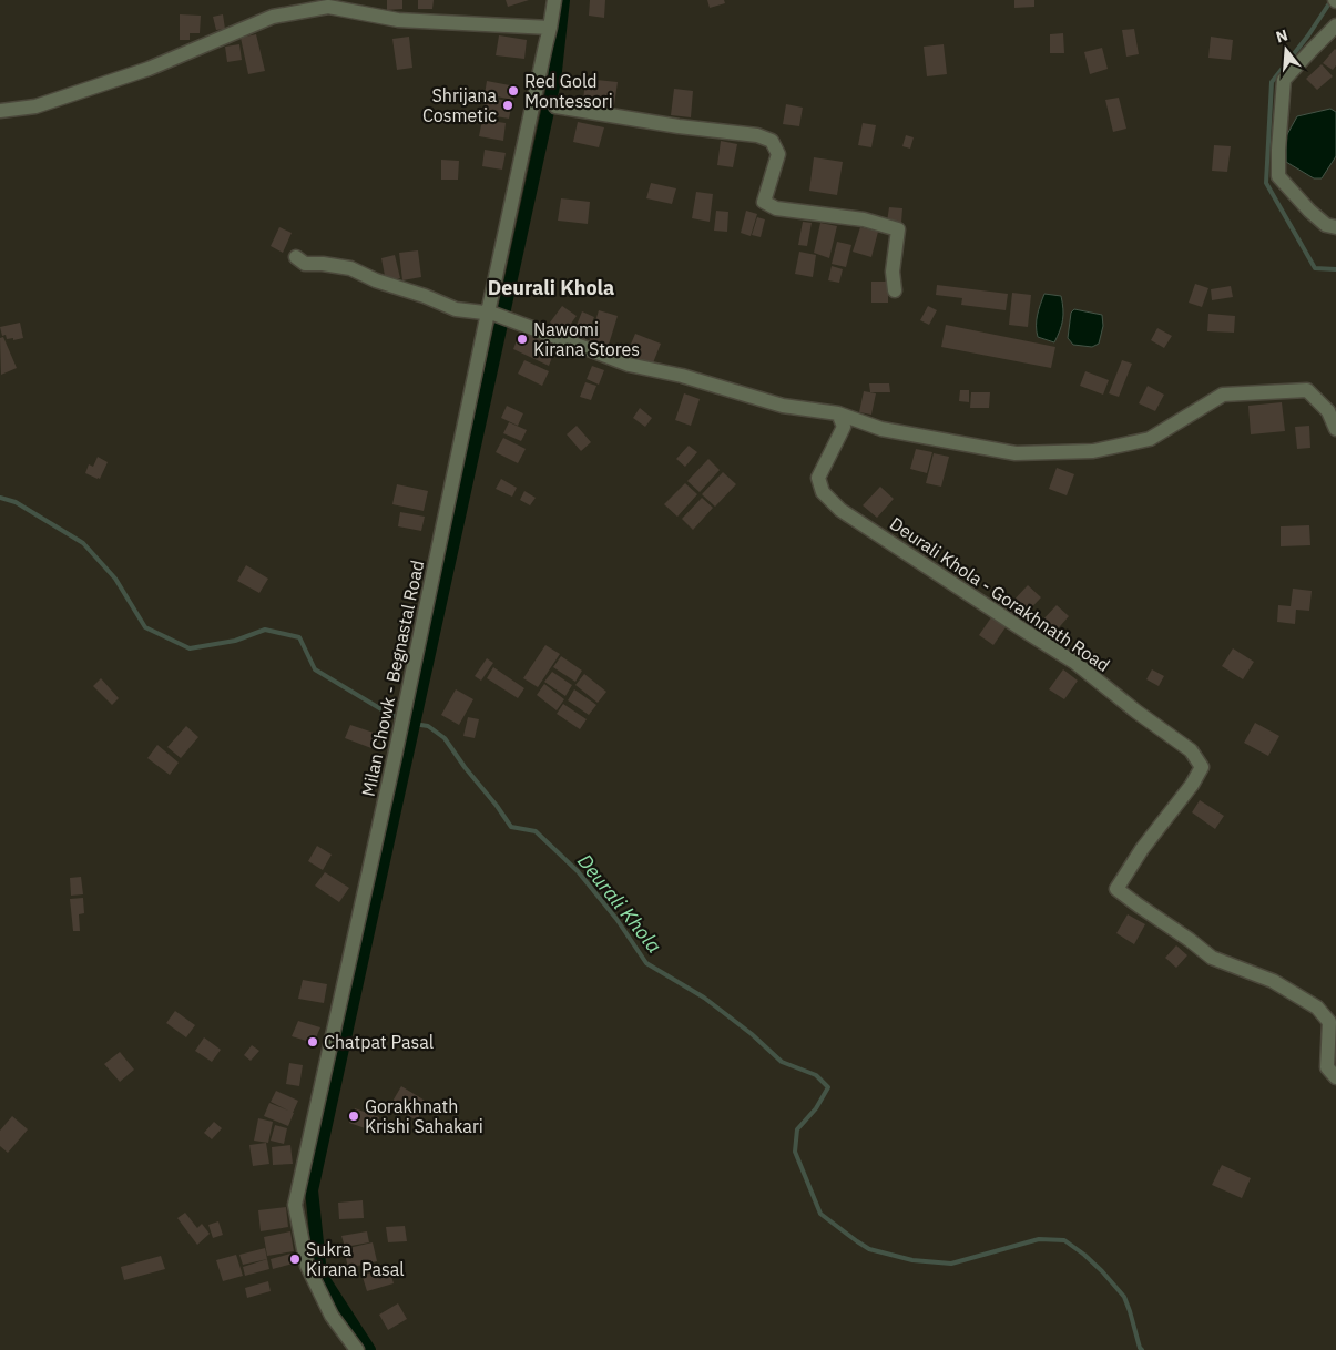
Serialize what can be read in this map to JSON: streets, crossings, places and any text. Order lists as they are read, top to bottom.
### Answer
{
  "streets": {
    "street": ["Deurali Khola - Gorakhnath Road", "Milan Chowk - Begnastal Road"]
  },
  "districts": ["Deurali Khola"],
  "water": ["Deurali Khola"],
  "places": [
    "Red Gold Montessori",
    "Shrijana Cosmetic",
    "Nawomi Kirana Stores",
    "Chatpat Pasal",
    "Gorakhnath Krishi Sahakari",
    "Sukra Kirana Pasal"
  ],
  "north": "top"
}
